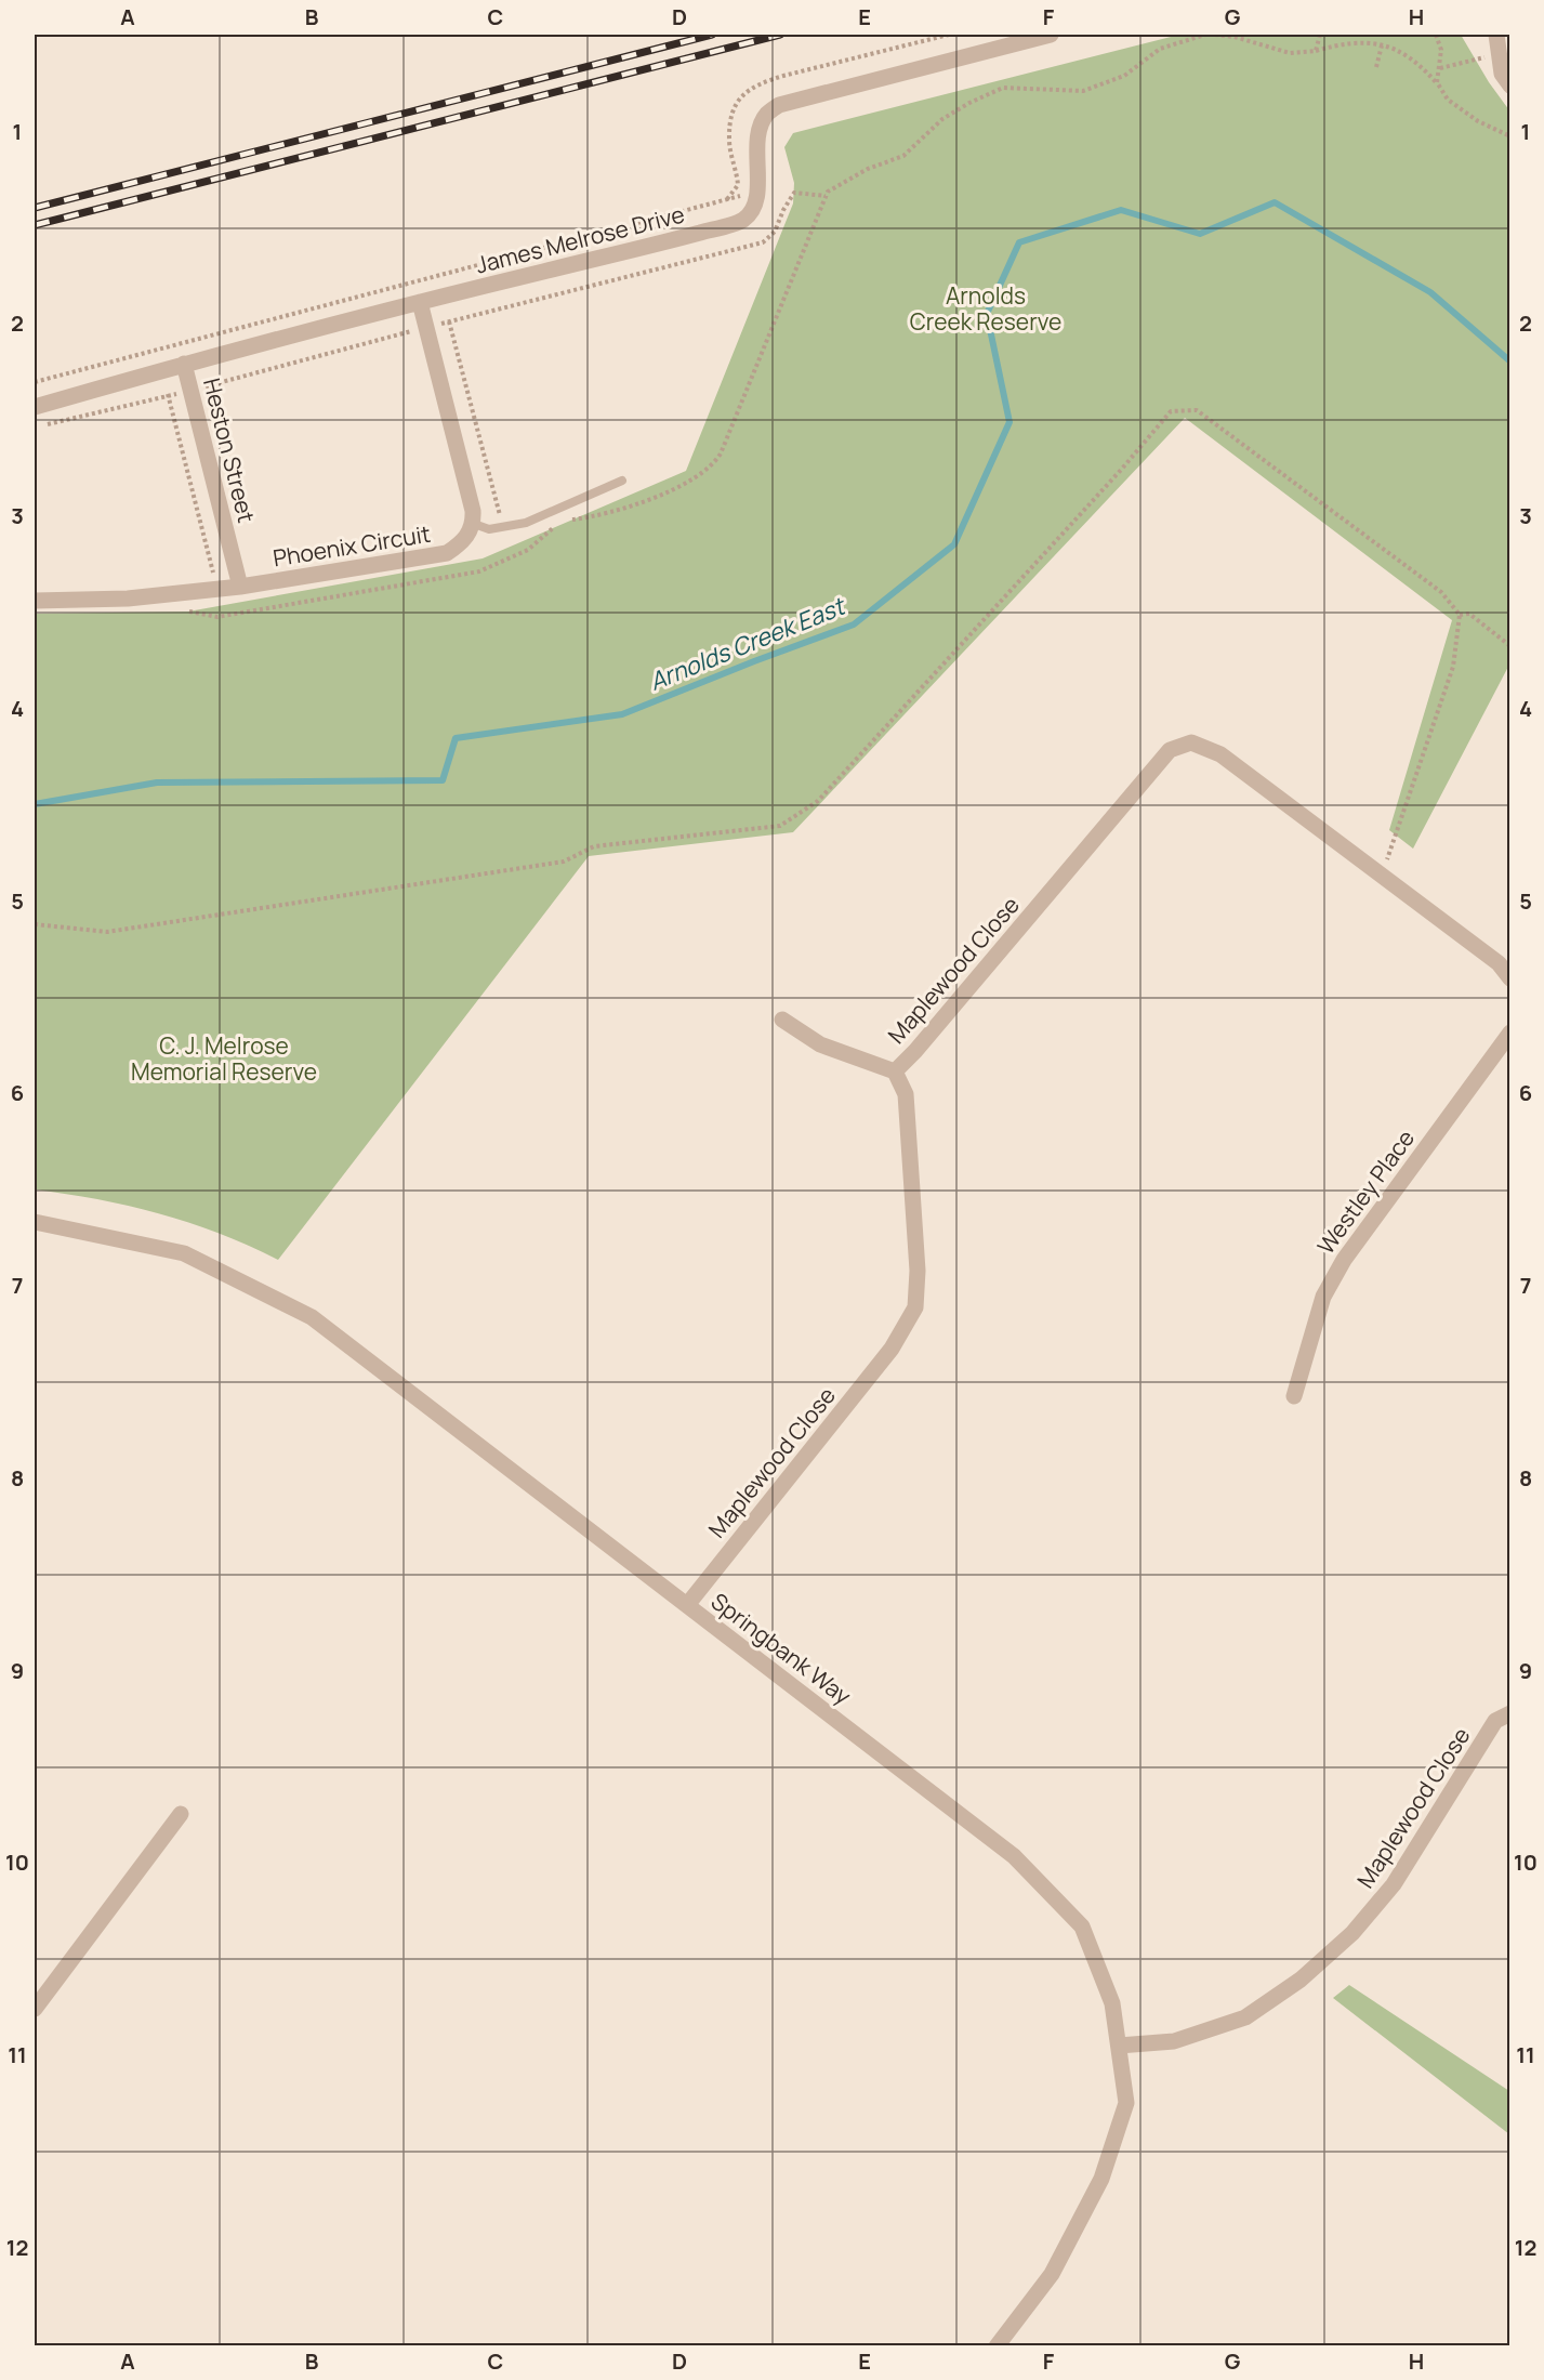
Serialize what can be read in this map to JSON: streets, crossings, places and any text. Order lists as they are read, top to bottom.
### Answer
{
  "streets": {
    "street": [
      "James Melrose Drive",
      "Heston Street",
      "Phoenix Circuit",
      "Maplewood Close",
      "Westley Place",
      "Springbank Way"
    ]
  },
  "crossings": [
    ["James Melrose Drive", "Heston Street"],
    ["Heston Street", "Phoenix Circuit"],
    ["Maplewood Close", "Springbank Way"]
  ],
  "water": ["Arnolds Creek East"],
  "parks": ["Arnolds Creek Reserve", "C. J. Melrose Memorial Reserve"],
  "grid": {
    "columns": [
      "A",
      "B",
      "C",
      "D",
      "E",
      "F",
      "G",
      "H"
    ],
    "rows": [
      "1",
      "2",
      "3",
      "4",
      "5",
      "6",
      "7",
      "8",
      "9",
      "10",
      "11",
      "12"
    ]
  }
}
